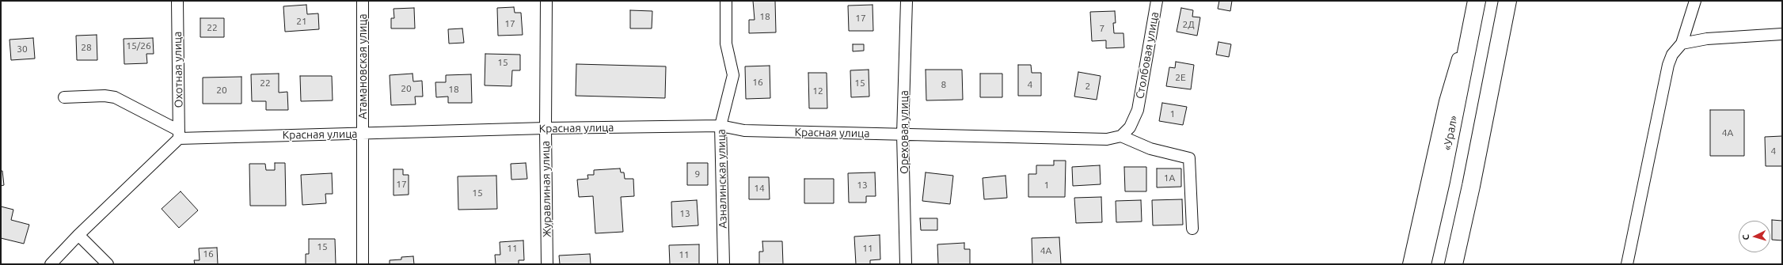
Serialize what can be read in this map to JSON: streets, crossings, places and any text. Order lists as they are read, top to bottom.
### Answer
{
  "streets": {
    "highway": ["«Урал»"],
    "street": [
      "Столбовая улица",
      "Атамановская улица",
      "Охотная улица",
      "Красная улица",
      "Ореховая улица",
      "Азналинская улица",
      "Журавлиная улица"
    ]
  },
  "crossings": [
    ["Столбовая улица", "Красная улица"],
    ["Атамановская улица", "Красная улица"],
    ["Охотная улица", "Красная улица"],
    ["Красная улица", "Ореховая улица"],
    ["Красная улица", "Азналинская улица"],
    ["Красная улица", "Журавлиная улица"]
  ],
  "house_numbers": [
    "18",
    "17",
    "21",
    "17",
    "2Д",
    "22",
    "7",
    "15/26",
    "28",
    "30",
    "15",
    "2Е",
    "16",
    "22",
    "15",
    "8",
    "4",
    "2",
    "20",
    "18",
    "20",
    "12",
    "1",
    "4А",
    "4",
    "9",
    "1А",
    "17",
    "13",
    "1",
    "14",
    "15",
    "13",
    "15",
    "11",
    "11",
    "4А",
    "16",
    "11"
  ],
  "north": "left"
}
